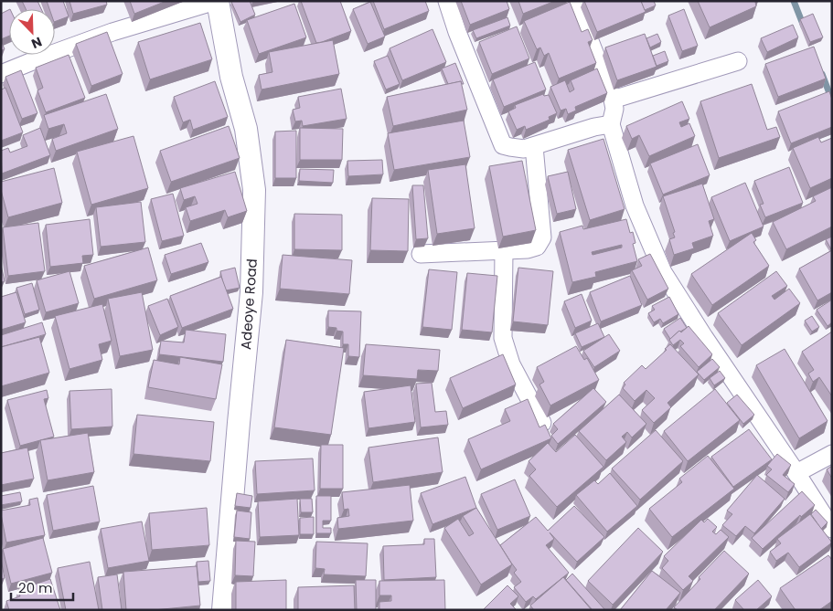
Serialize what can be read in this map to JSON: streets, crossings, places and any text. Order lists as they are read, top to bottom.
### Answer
{
  "streets": {
    "street": ["Adeoye Road"]
  },
  "scale_bar": "20 m",
  "north": "bottom right"
}
